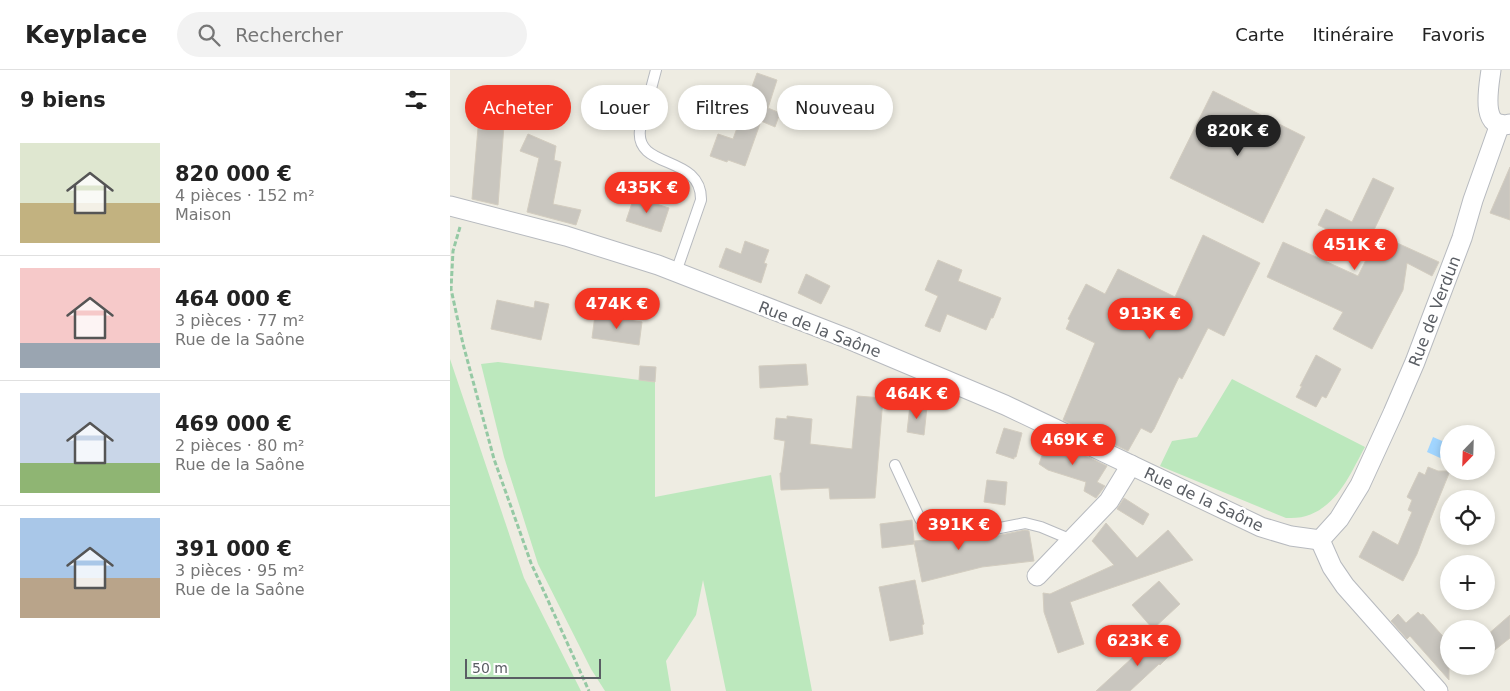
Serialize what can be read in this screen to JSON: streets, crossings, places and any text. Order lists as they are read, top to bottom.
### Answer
{
  "streets": {
    "street": ["Rue de Verdun", "Rue de la Saône"]
  },
  "crossings": [
    ["Rue de Verdun", "Rue de la Saône"]
  ],
  "scale_bar": "50 m",
  "north": "bottom left",
  "page": {
    "header": "Keyplace",
    "search": "Rechercher",
    "nav": ["Carte", "Itinéraire", "Favoris"],
    "heading": "9 biens",
    "chip": [
      "Acheter",
      "Louer",
      "Filtres",
      "Nouveau"
    ],
    "price": [
      "820K €",
      "435K €",
      "451K €",
      "474K €",
      "913K €",
      "464K €",
      "469K €",
      "391K €",
      "623K €"
    ],
    "list": [
      {
        "name": "820 000 €",
        "note": "4 pièces · 152 m² · Maison"
      },
      {
        "name": "464 000 €",
        "note": "3 pièces · 77 m² · Rue de la Saône"
      },
      {
        "name": "469 000 €",
        "note": "2 pièces · 80 m² · Rue de la Saône"
      },
      {
        "name": "391 000 €",
        "note": "3 pièces · 95 m² · Rue de la Saône"
      }
    ],
    "map_buttons": ["+", "−"],
    "scale": "50 m"
  }
}
